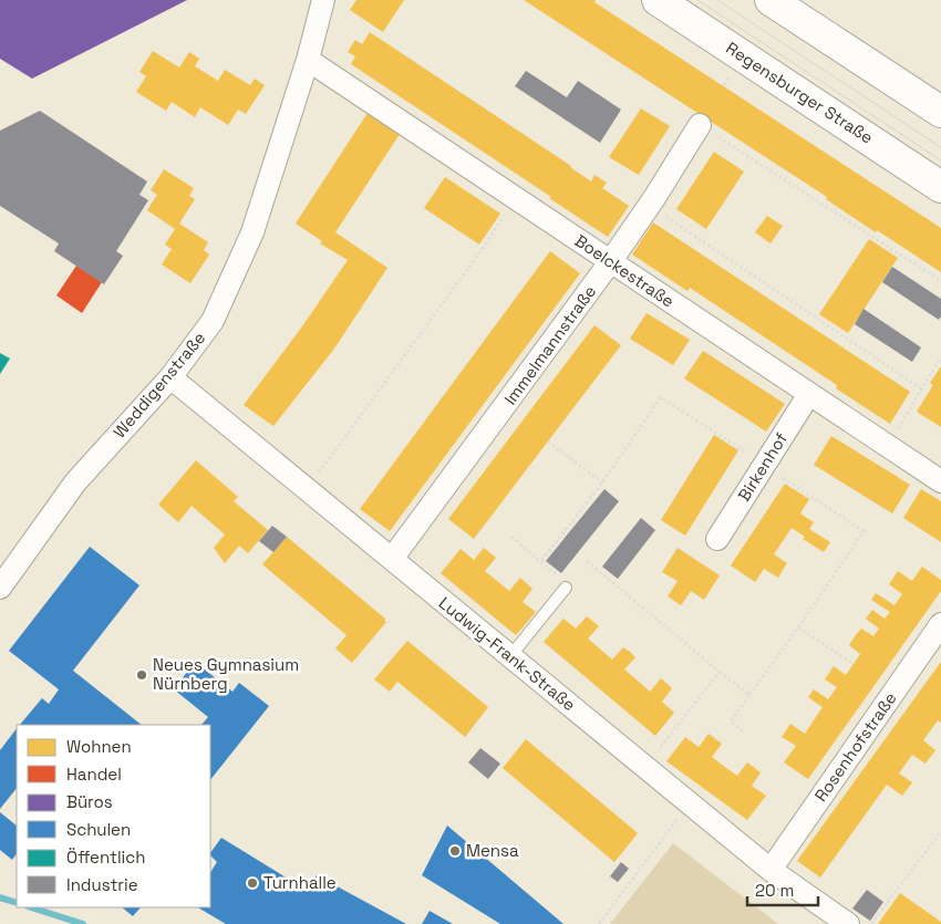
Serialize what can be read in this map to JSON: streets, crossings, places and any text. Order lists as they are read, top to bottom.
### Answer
{
  "streets": {
    "main road": ["Regensburger Straße"],
    "street": [
      "Boelckestraße",
      "Immelmannstraße",
      "Weddigenstraße",
      "Birkenhof",
      "Ludwig-Frank-Straße",
      "Rosenhofstraße"
    ]
  },
  "crossings": [
    ["Boelckestraße", "Immelmannstraße"],
    ["Boelckestraße", "Weddigenstraße"],
    ["Boelckestraße", "Birkenhof"],
    ["Immelmannstraße", "Ludwig-Frank-Straße"],
    ["Weddigenstraße", "Ludwig-Frank-Straße"],
    ["Ludwig-Frank-Straße", "Rosenhofstraße"]
  ],
  "places": ["Neues Gymnasium Nürnberg", "Mensa", "Turnhalle"],
  "legend": [
    "Wohnen",
    "Handel",
    "Büros",
    "Schulen",
    "Öffentlich",
    "Industrie"
  ],
  "scale_bar": "20 m"
}
